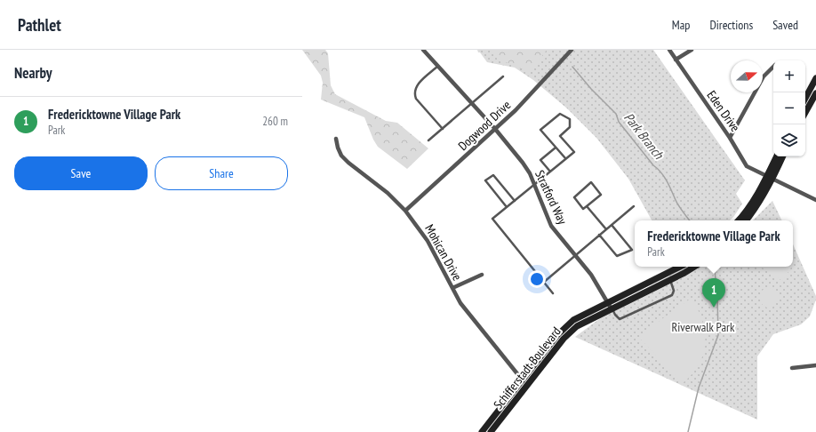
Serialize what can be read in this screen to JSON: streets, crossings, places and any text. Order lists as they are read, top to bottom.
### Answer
{
  "streets": {
    "main road": ["Schifferstadt Boulevard"],
    "street": [
      "Eden Drive",
      "Dogwood Drive",
      "Stratford Way",
      "Mohican Drive"
    ]
  },
  "crossings": [
    ["Dogwood Drive", "Stratford Way"],
    ["Dogwood Drive", "Mohican Drive"],
    ["Stratford Way", "Schifferstadt Boulevard"],
    ["Mohican Drive", "Schifferstadt Boulevard"]
  ],
  "water": ["Park Branch"],
  "parks": ["Riverwalk Park"],
  "north": "right",
  "page": {
    "header": "Pathlet",
    "nav": ["Map", "Directions", "Saved"],
    "heading": "Nearby",
    "map_buttons": ["+", "−"],
    "list": [
      {
        "mark": "1",
        "name": "Fredericktowne Village Park",
        "note": "Park",
        "value": "260 m"
      }
    ],
    "buttons": ["Save", "Share"],
    "popup": ["Fredericktowne Village Park", "Park"],
    "pins": "1"
  }
}
